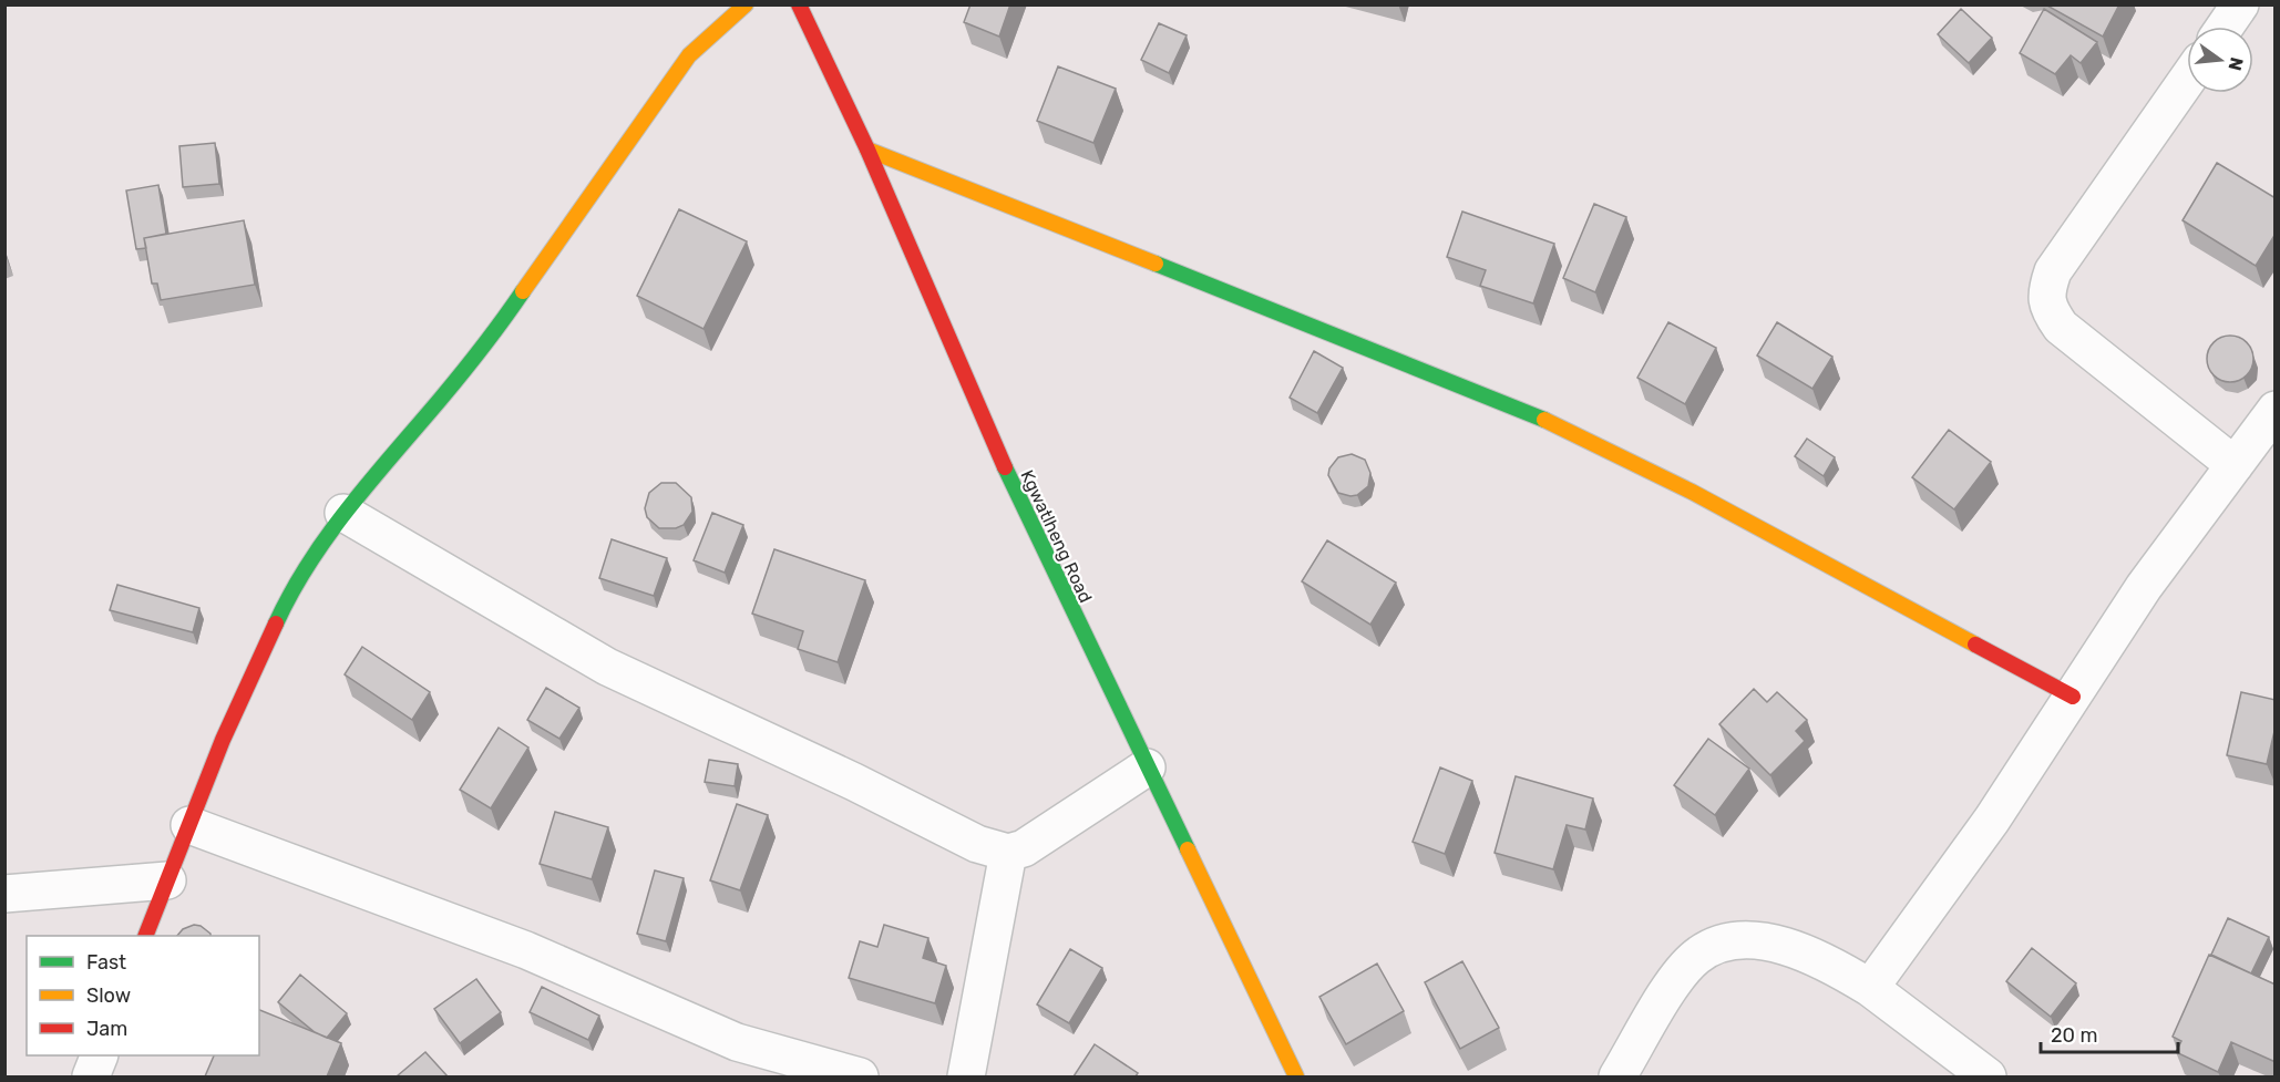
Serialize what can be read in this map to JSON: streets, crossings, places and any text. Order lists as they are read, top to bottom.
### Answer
{
  "streets": {
    "street": ["Kgwatlheng Road"]
  },
  "legend": ["Fast", "Slow", "Jam"],
  "scale_bar": "20 m",
  "north": "right"
}
